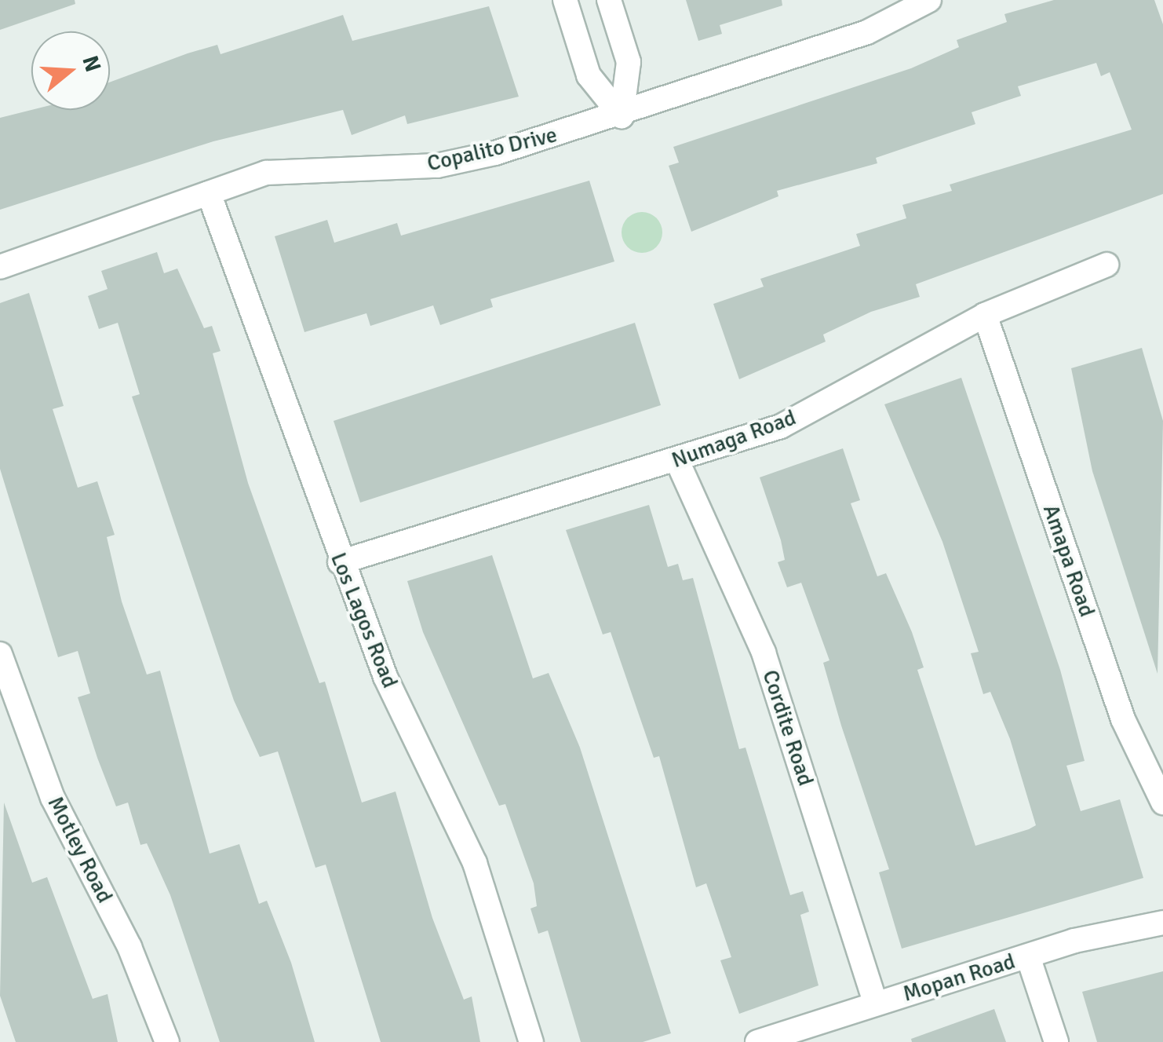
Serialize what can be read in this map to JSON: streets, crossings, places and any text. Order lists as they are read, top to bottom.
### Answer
{
  "streets": {
    "street": [
      "Copalito Drive",
      "Numaga Road",
      "Amapa Road",
      "Los Lagos Road",
      "Cordite Road",
      "Motley Road",
      "Mopan Road"
    ]
  },
  "crossings": [
    ["Copalito Drive", "Los Lagos Road"],
    ["Numaga Road", "Amapa Road"],
    ["Numaga Road", "Los Lagos Road"],
    ["Numaga Road", "Cordite Road"],
    ["Cordite Road", "Mopan Road"]
  ],
  "north": "right"
}
